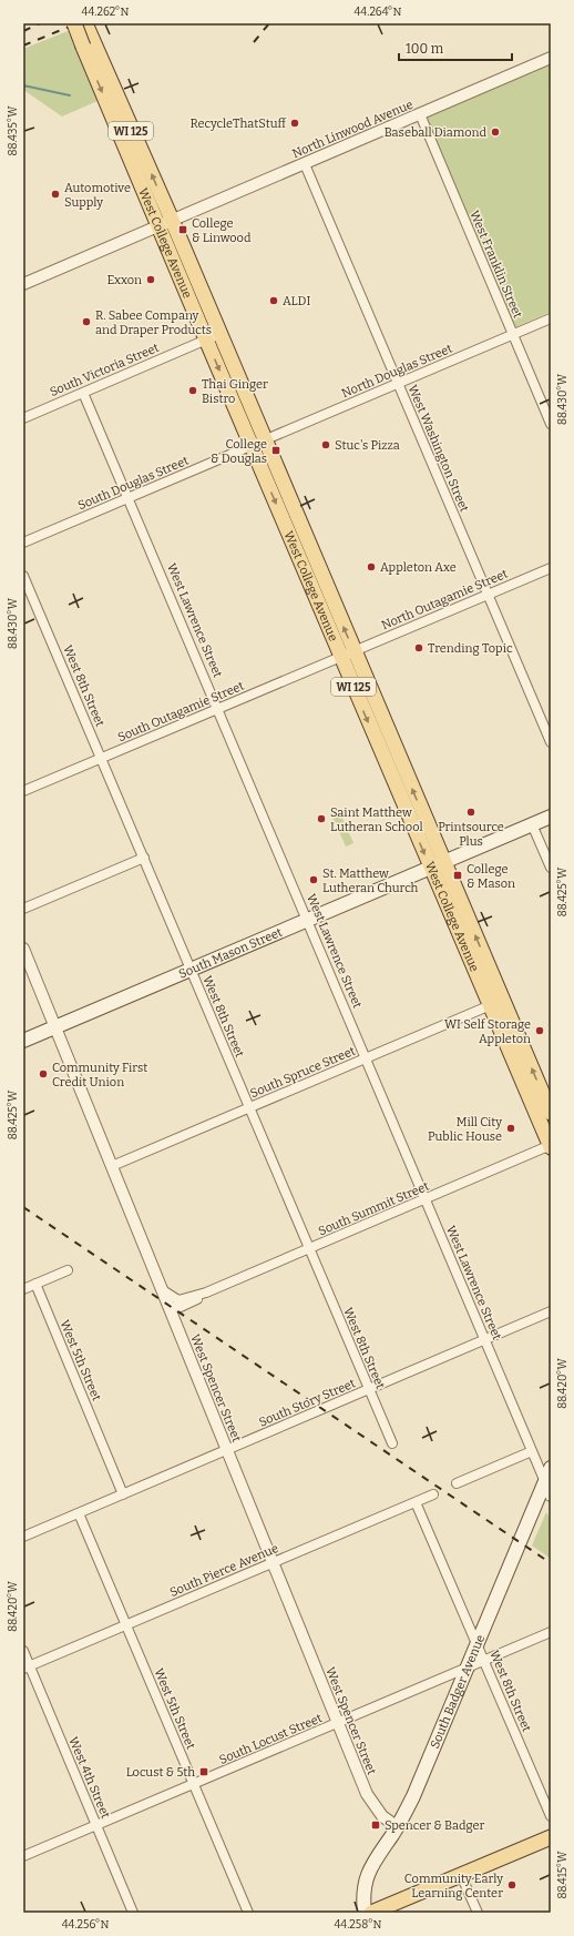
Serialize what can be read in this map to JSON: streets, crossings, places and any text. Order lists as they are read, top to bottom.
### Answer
{
  "streets": {
    "main road": [
      "WI 125",
      "West College Avenue",
      "South Mason Street",
      "South Badger Avenue"
    ],
    "street": [
      "North Linwood Avenue",
      "West Franklin Street",
      "South Victoria Street",
      "North Douglas Street",
      "West Washington Street",
      "South Douglas Street",
      "North Outagamie Street",
      "West Lawrence Street",
      "West 8th Street",
      "South Outagamie Street",
      "South Spruce Street",
      "South Summit Street",
      "West 5th Street",
      "West Spencer Street",
      "South Story Street",
      "South Pierce Avenue",
      "South Locust Street",
      "West 4th Street"
    ]
  },
  "crossings": [
    ["North Linwood Avenue", "West College Avenue"],
    ["North Linwood Avenue", "West Franklin Street"],
    ["North Linwood Avenue", "West Washington Street"],
    ["West College Avenue", "South Victoria Street"],
    ["West College Avenue", "North Douglas Street"],
    ["West College Avenue", "South Douglas Street"],
    ["West College Avenue", "North Outagamie Street"],
    ["West College Avenue", "South Outagamie Street"],
    ["West College Avenue", "South Mason Street"],
    ["West College Avenue", "South Spruce Street"],
    ["West College Avenue", "South Summit Street"],
    ["West Franklin Street", "North Douglas Street"],
    ["South Victoria Street", "West Lawrence Street"],
    ["North Douglas Street", "West Washington Street"],
    ["North Douglas Street", "South Douglas Street"],
    ["West Washington Street", "North Outagamie Street"],
    ["South Douglas Street", "West Lawrence Street"],
    ["North Outagamie Street", "South Outagamie Street"],
    ["West Lawrence Street", "South Outagamie Street"],
    ["West Lawrence Street", "South Mason Street"],
    ["West Lawrence Street", "South Spruce Street"],
    ["West Lawrence Street", "South Summit Street"],
    ["West Lawrence Street", "South Story Street"],
    ["West Lawrence Street", "South Badger Avenue"],
    ["West 8th Street", "South Outagamie Street"],
    ["West 8th Street", "South Mason Street"],
    ["West 8th Street", "South Spruce Street"],
    ["West 8th Street", "South Summit Street"],
    ["West 8th Street", "South Story Street"],
    ["West 8th Street", "South Pierce Avenue"],
    ["West 8th Street", "South Badger Avenue"],
    ["West 8th Street", "South Locust Street"],
    ["South Mason Street", "West Spencer Street"],
    ["South Spruce Street", "West Spencer Street"],
    ["South Summit Street", "West Spencer Street"],
    ["West 5th Street", "South Story Street"],
    ["West 5th Street", "South Pierce Avenue"],
    ["West 5th Street", "South Locust Street"],
    ["West Spencer Street", "South Story Street"],
    ["West Spencer Street", "South Pierce Avenue"],
    ["West Spencer Street", "South Badger Avenue"],
    ["West Spencer Street", "South Locust Street"],
    ["South Pierce Avenue", "West 4th Street"],
    ["South Badger Avenue", "South Locust Street"],
    ["South Locust Street", "West 4th Street"]
  ],
  "places": {
    "other": [
      "RecycleThatStuff",
      "Baseball Diamond",
      "Automotive Supply",
      "Exxon",
      "ALDI",
      "R. Sabee Company and Draper Products",
      "Thai Ginger Bistro",
      "Stuc's Pizza",
      "Appleton Axe",
      "Trending Topic",
      "Printsource Plus",
      "Saint Matthew Lutheran School",
      "St. Matthew Lutheran Church",
      "WI Self Storage Appleton",
      "Community First Credit Union",
      "Mill City Public House",
      "Community Early Learning Center"
    ],
    "transit": [
      "College & Linwood",
      "College & Douglas",
      "College & Mason",
      "Locust & 5th",
      "Spencer & Badger"
    ]
  },
  "scale_bar": "100 m",
  "coordinates": [
    "44.262°N",
    "44.264°N",
    "88.435°W",
    "88.430°W",
    "88.425°W",
    "88.420°W",
    "88.415°W",
    "44.256°N",
    "44.258°N"
  ]
}
